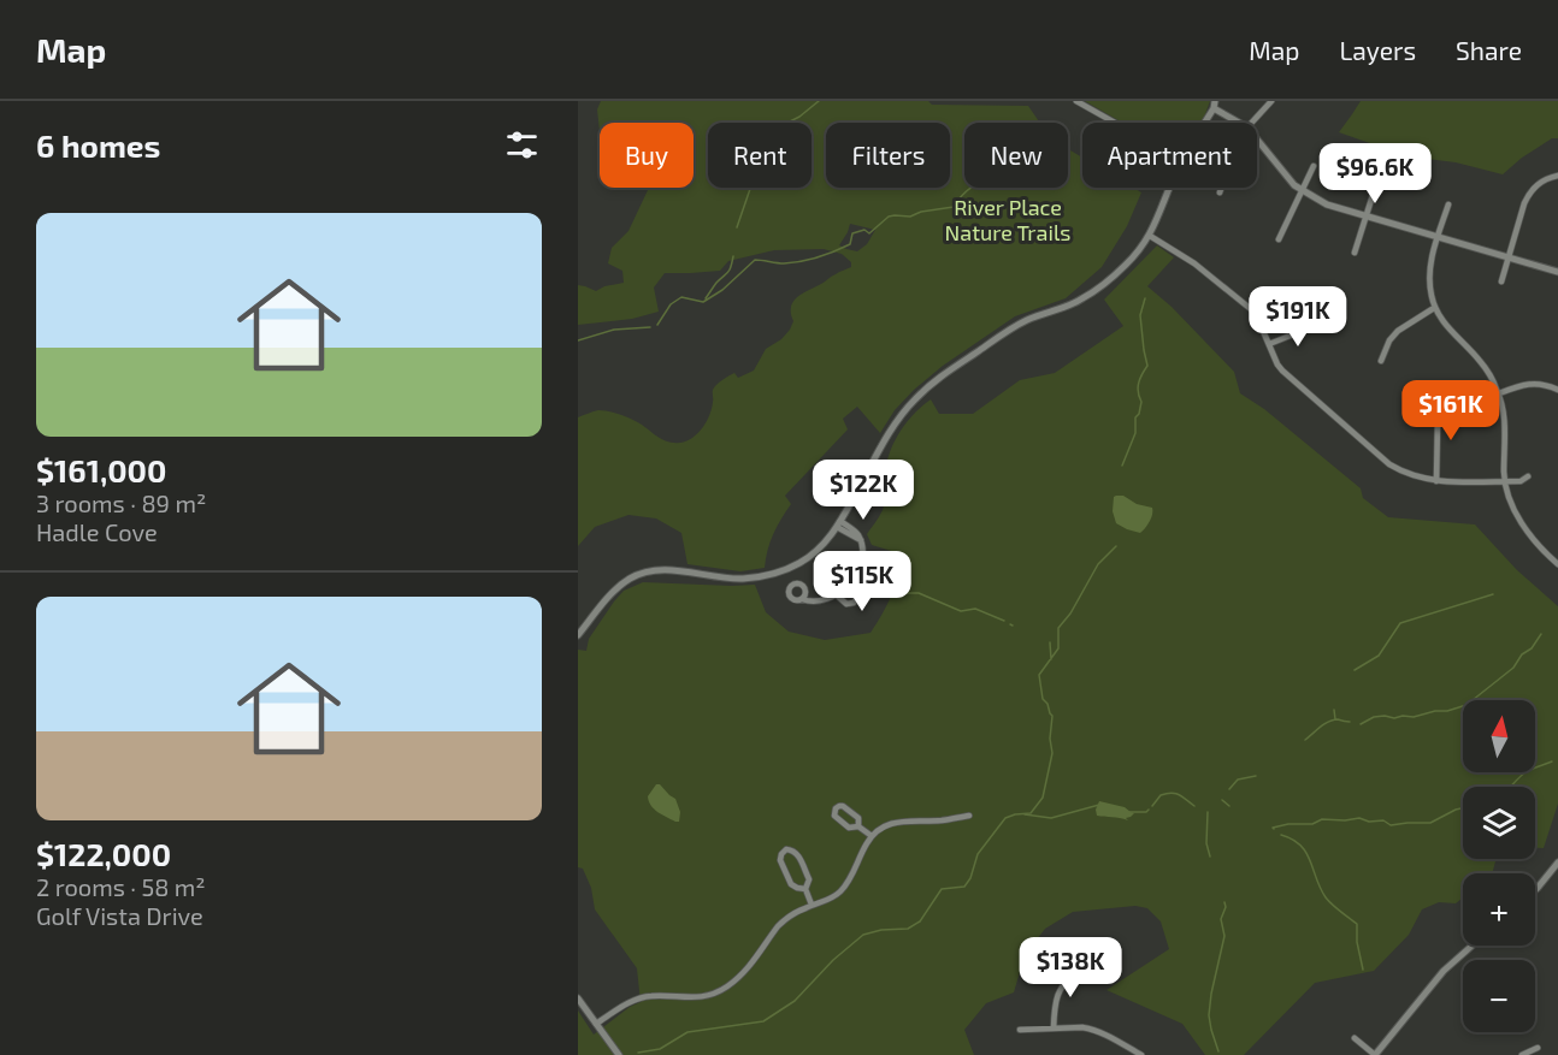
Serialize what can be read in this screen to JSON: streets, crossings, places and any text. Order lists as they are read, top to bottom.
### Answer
{
  "parks": ["River Place Nature Trails"],
  "north": "top",
  "page": {
    "header": "Map",
    "nav": ["Map", "Layers", "Share"],
    "heading": "6 homes",
    "chip": [
      "Buy",
      "Rent",
      "Filters",
      "New",
      "Apartment"
    ],
    "price": [
      "$96.6K",
      "$191K",
      "$161K",
      "$122K",
      "$115K",
      "$138K"
    ],
    "list": [
      {
        "name": "$161,000",
        "note": "3 rooms · 89 m² · Hadle Cove"
      },
      {
        "name": "$122,000",
        "note": "2 rooms · 58 m² · Golf Vista Drive"
      }
    ],
    "map_buttons": ["+", "−"]
  }
}
